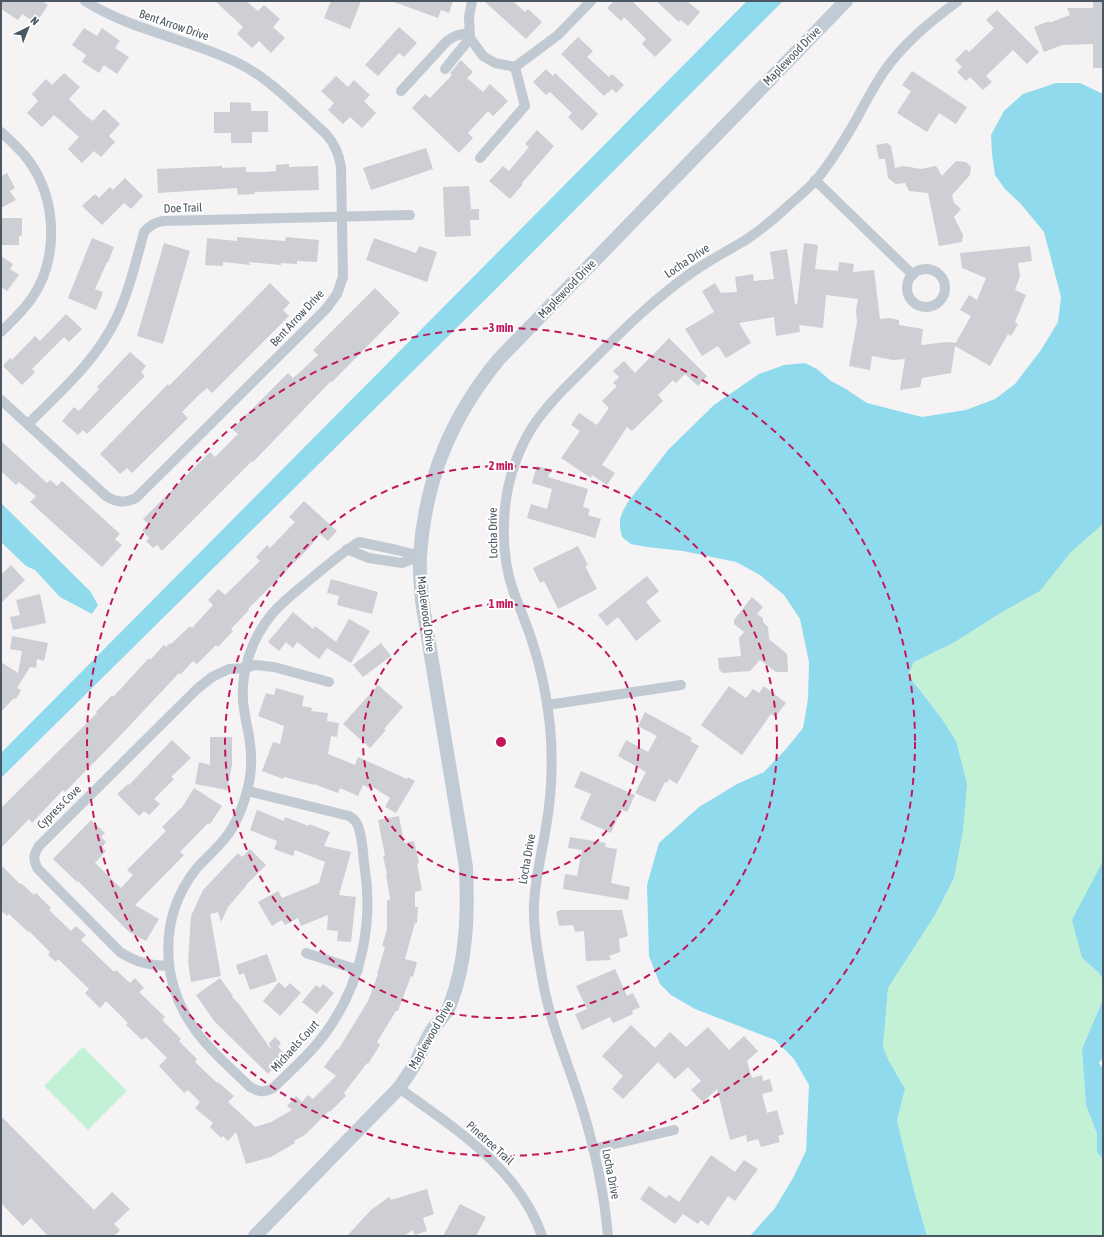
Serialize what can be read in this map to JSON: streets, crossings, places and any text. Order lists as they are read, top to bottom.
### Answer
{
  "streets": {
    "street": [
      "Bent Arrow Drive",
      "Maplewood Drive",
      "Doe Trail",
      "Locha Drive",
      "Cypress Cove",
      "Michaels Court",
      "Pinetree Trail"
    ]
  },
  "crossings": [
    ["Bent Arrow Drive", "Doe Trail"],
    ["Maplewood Drive", "Pinetree Trail"],
    ["Cypress Cove", "Michaels Court"]
  ],
  "north": "top right",
  "rings": ["3 min", "2 min", "1 min"]
}
